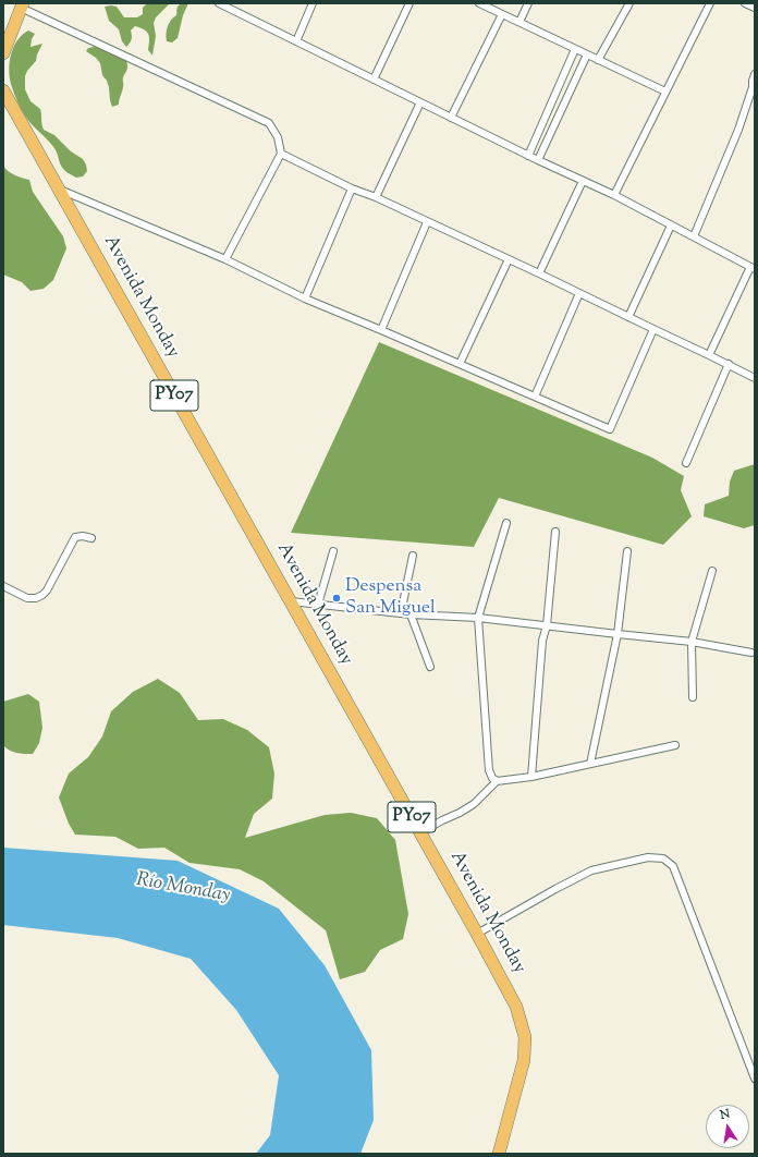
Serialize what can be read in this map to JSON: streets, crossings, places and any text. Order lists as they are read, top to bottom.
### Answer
{
  "streets": {
    "highway": ["Avenida Monday", "PY07"]
  },
  "water": ["Río Monday"],
  "places": ["Despensa San Miguel"],
  "north": "top"
}
